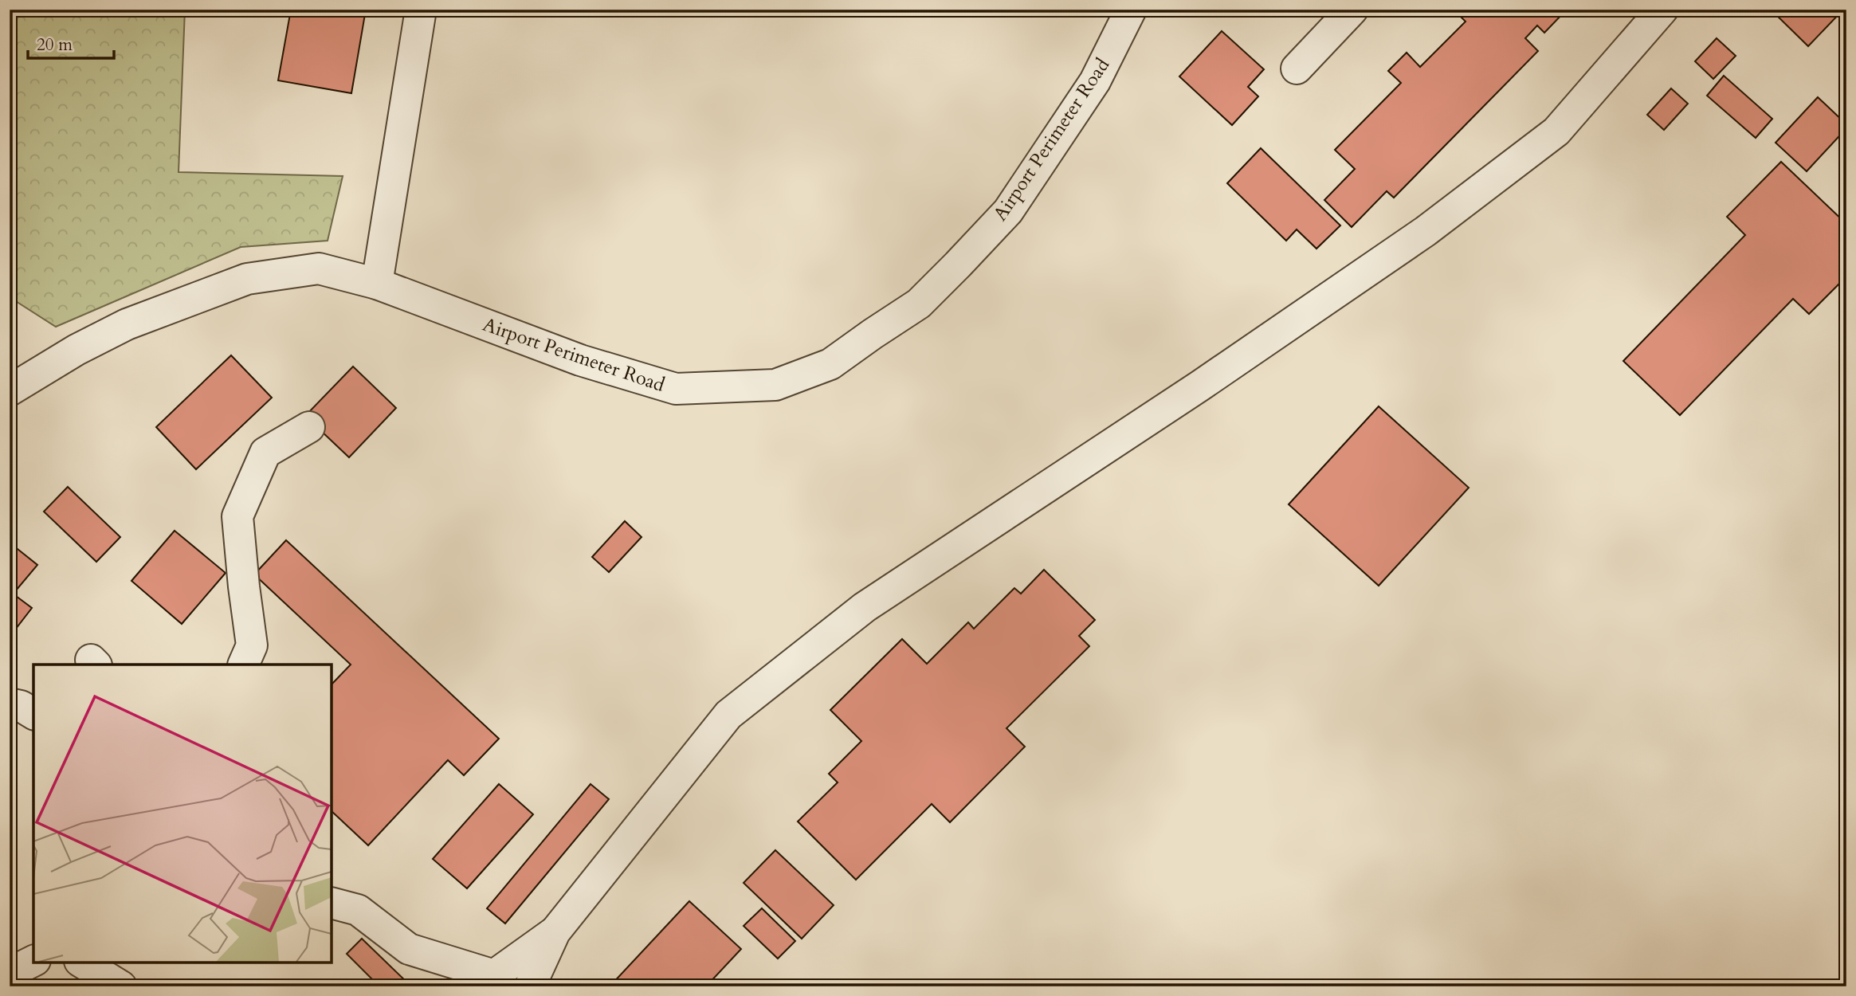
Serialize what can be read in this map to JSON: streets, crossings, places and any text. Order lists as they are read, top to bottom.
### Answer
{
  "streets": {
    "street": ["Airport Perimeter Road"]
  },
  "scale_bar": "20 m"
}
